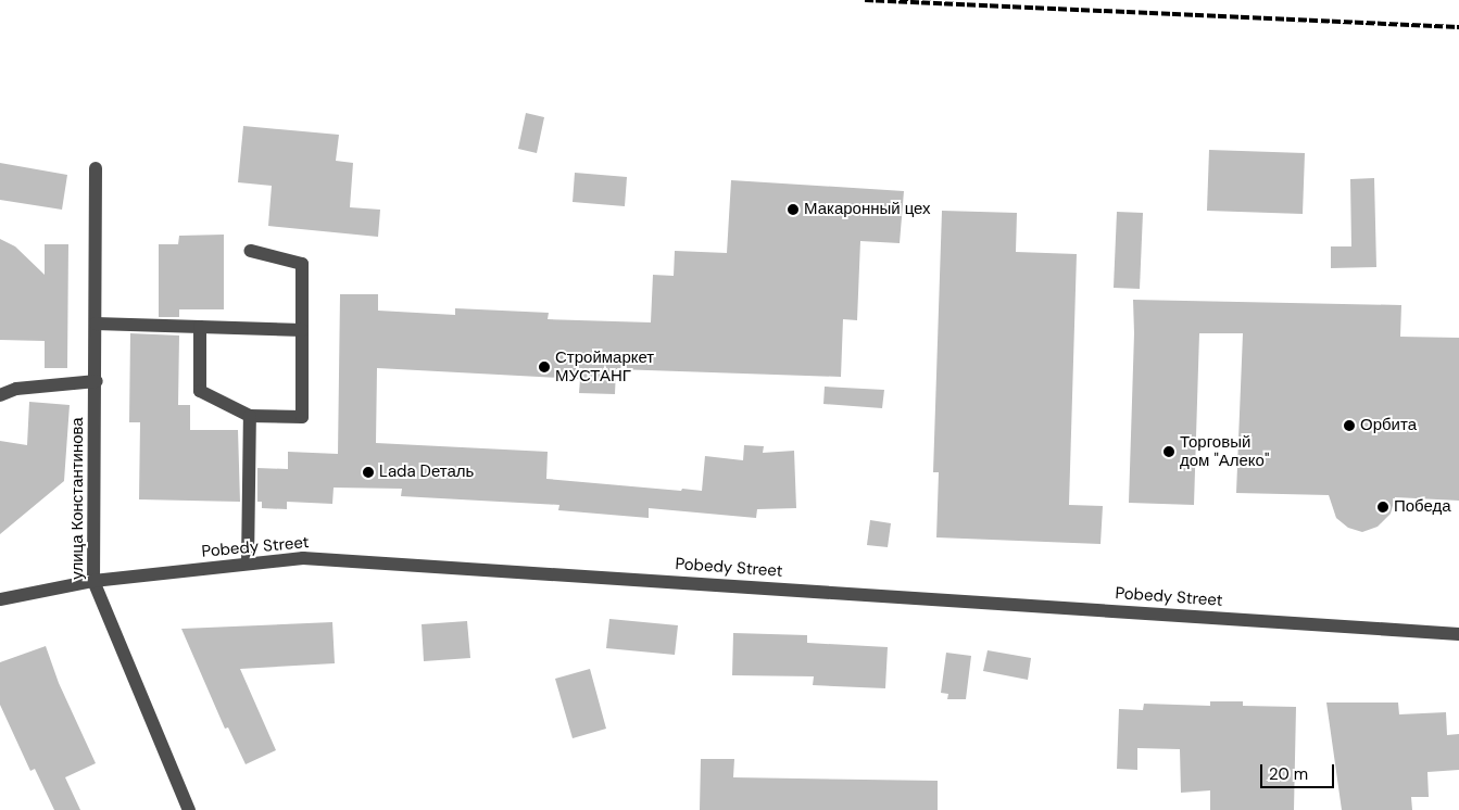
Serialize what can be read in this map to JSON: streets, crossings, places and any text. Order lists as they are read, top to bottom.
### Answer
{
  "streets": {
    "street": ["улица Константинова", "Pobedy Street"]
  },
  "crossings": [
    ["улица Константинова", "Pobedy Street"]
  ],
  "places": [
    "Макаронный цех",
    "Строймаркет МУСТАНГ",
    "Орбита",
    "Торговый дом \"Алеко\"",
    "Lada Dеталь",
    "Победа"
  ],
  "scale_bar": "20 m"
}
